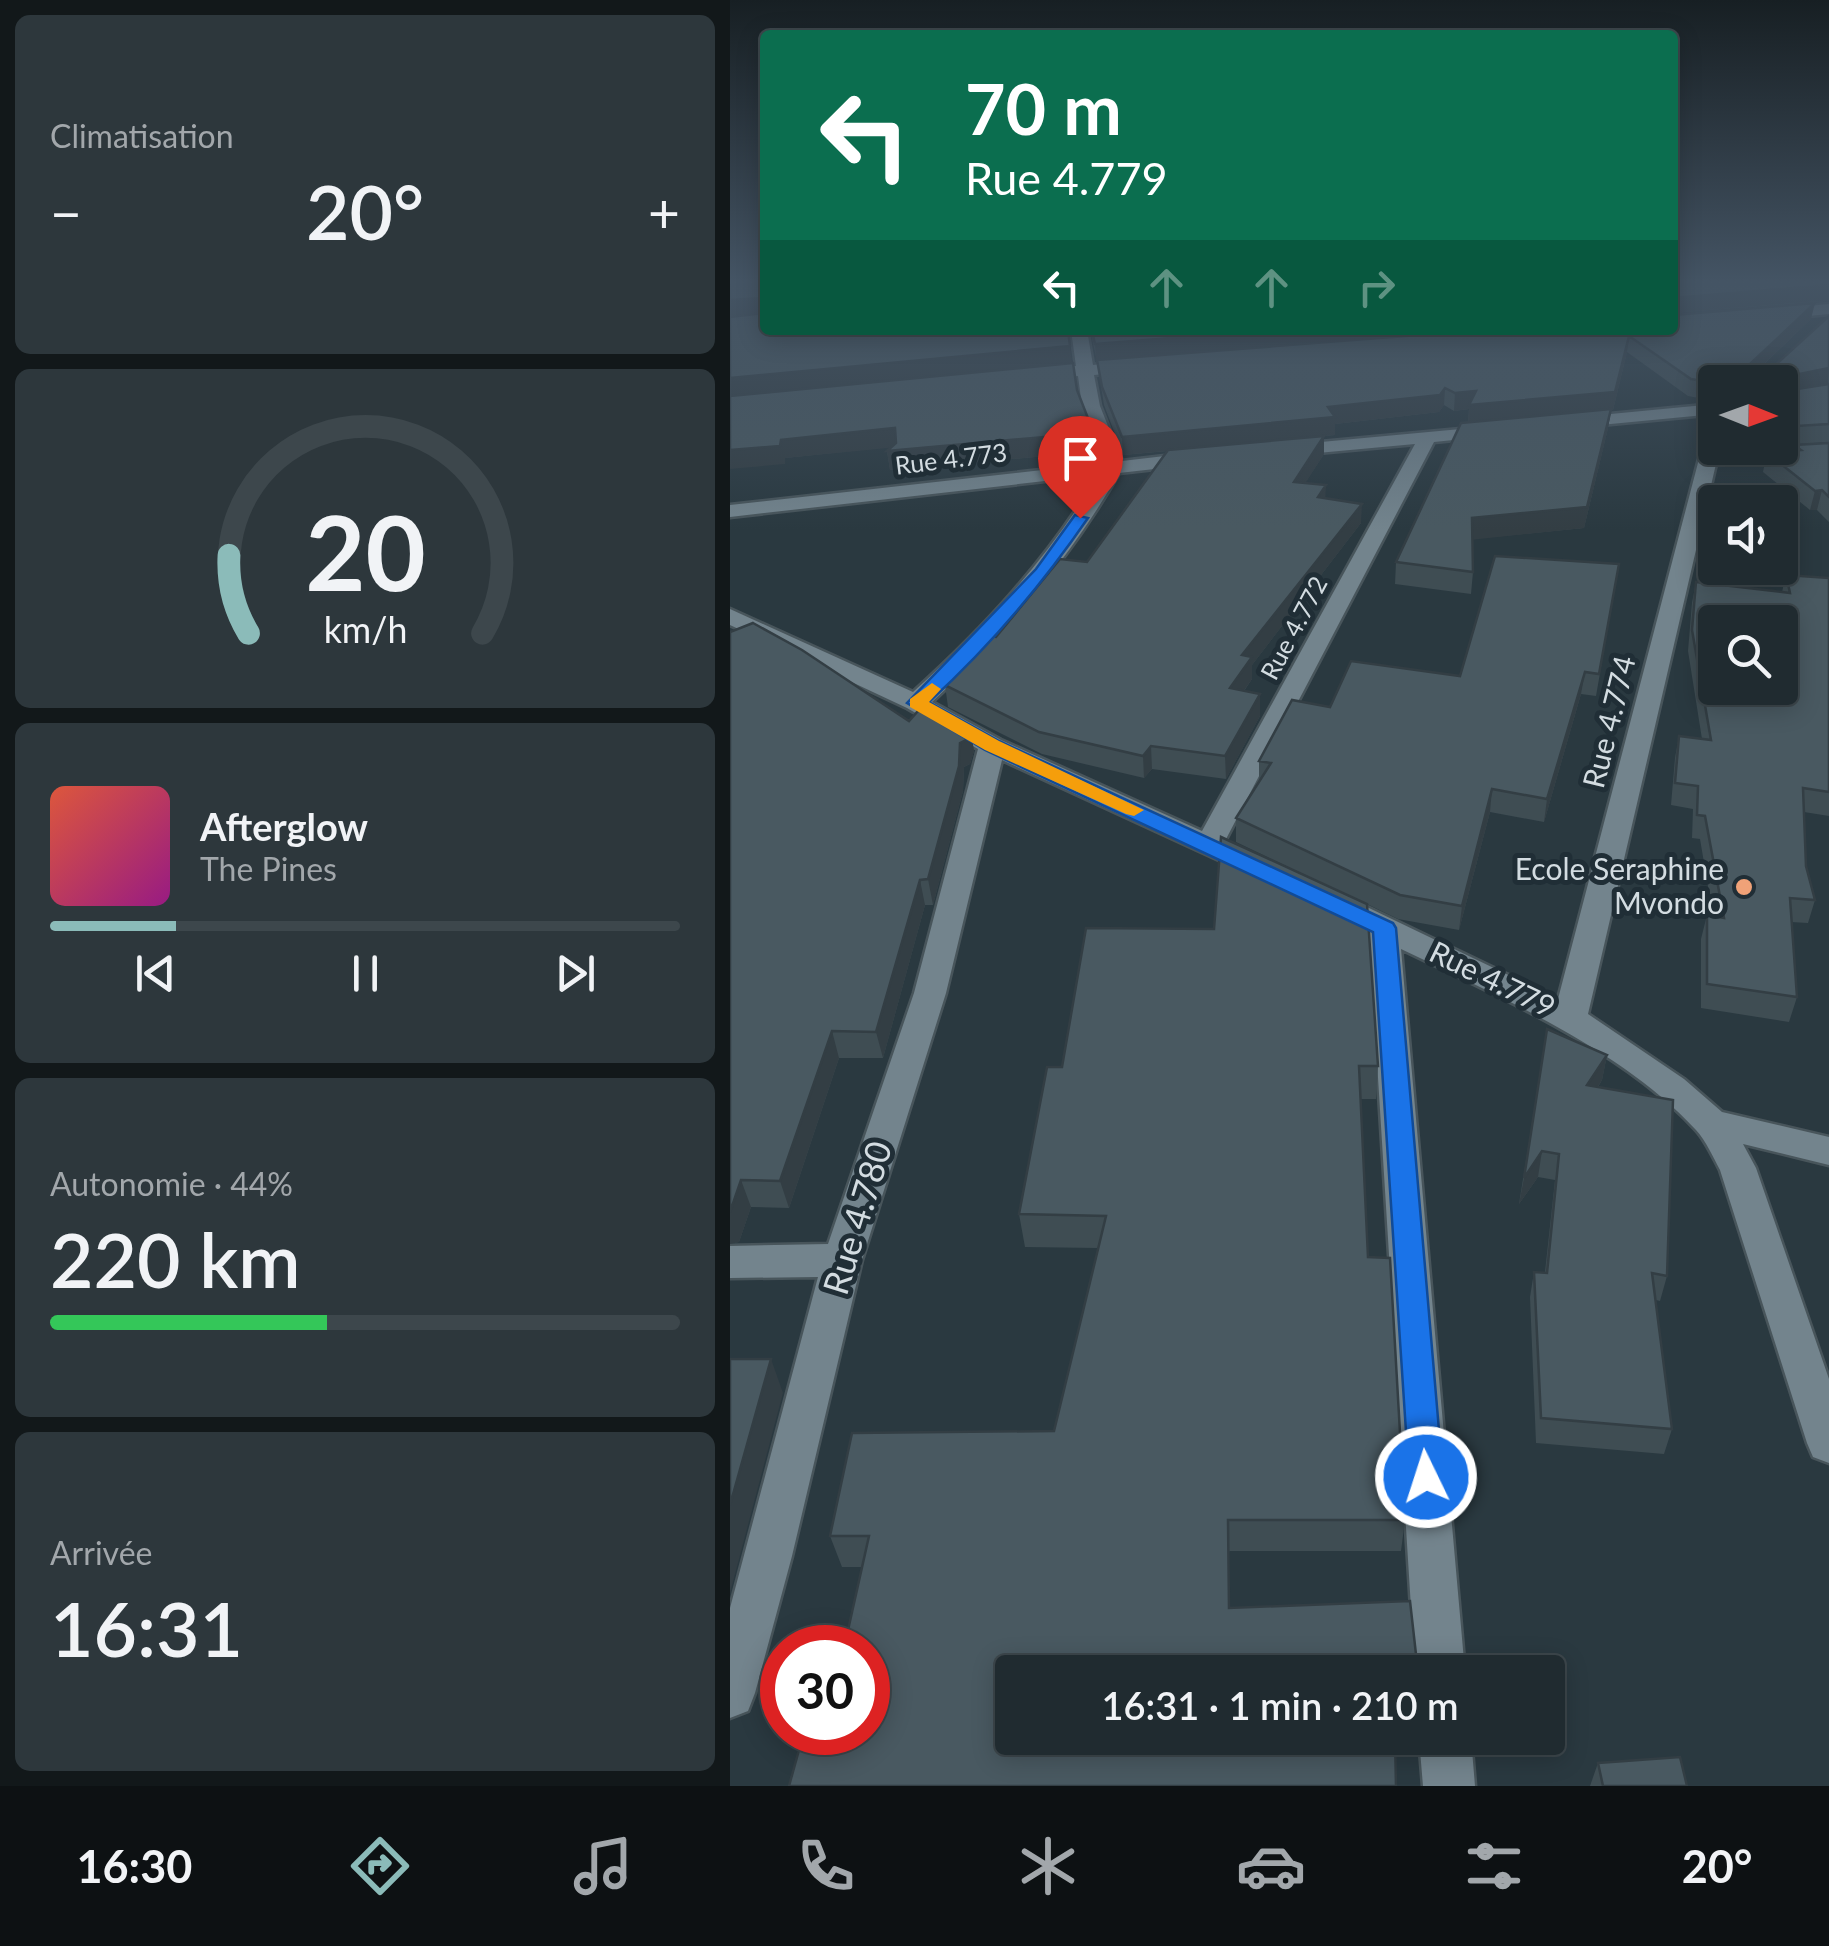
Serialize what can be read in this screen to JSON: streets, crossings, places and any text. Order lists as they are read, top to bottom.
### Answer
{
  "streets": {
    "street": [
      "Rue 4.773",
      "Rue 4.772",
      "Rue 4.774",
      "Rue 4.779",
      "Rue 4.780"
    ]
  },
  "crossings": [
    ["Rue 4.772", "Rue 4.779"],
    ["Rue 4.774", "Rue 4.779"],
    ["Rue 4.779", "Rue 4.780"]
  ],
  "places": ["Ecole Seraphine Mvondo"],
  "north": "right",
  "page": {
    "tile": [
      "Climatisation",
      ["Autonomie · 44%", "220 km"],
      ["Arrivée", "16:31"]
    ],
    "turn": ["70 m", "Rue 4.779"],
    "heat": ["−", "20°", "+"],
    "song": ["Afterglow", "The Pines"],
    "limit": "30",
    "trip": "16:31 · 1 min · 210 m",
    "tabs": ["16:30", "20°"],
    "gauge": ["20", "km/h"]
  }
}
